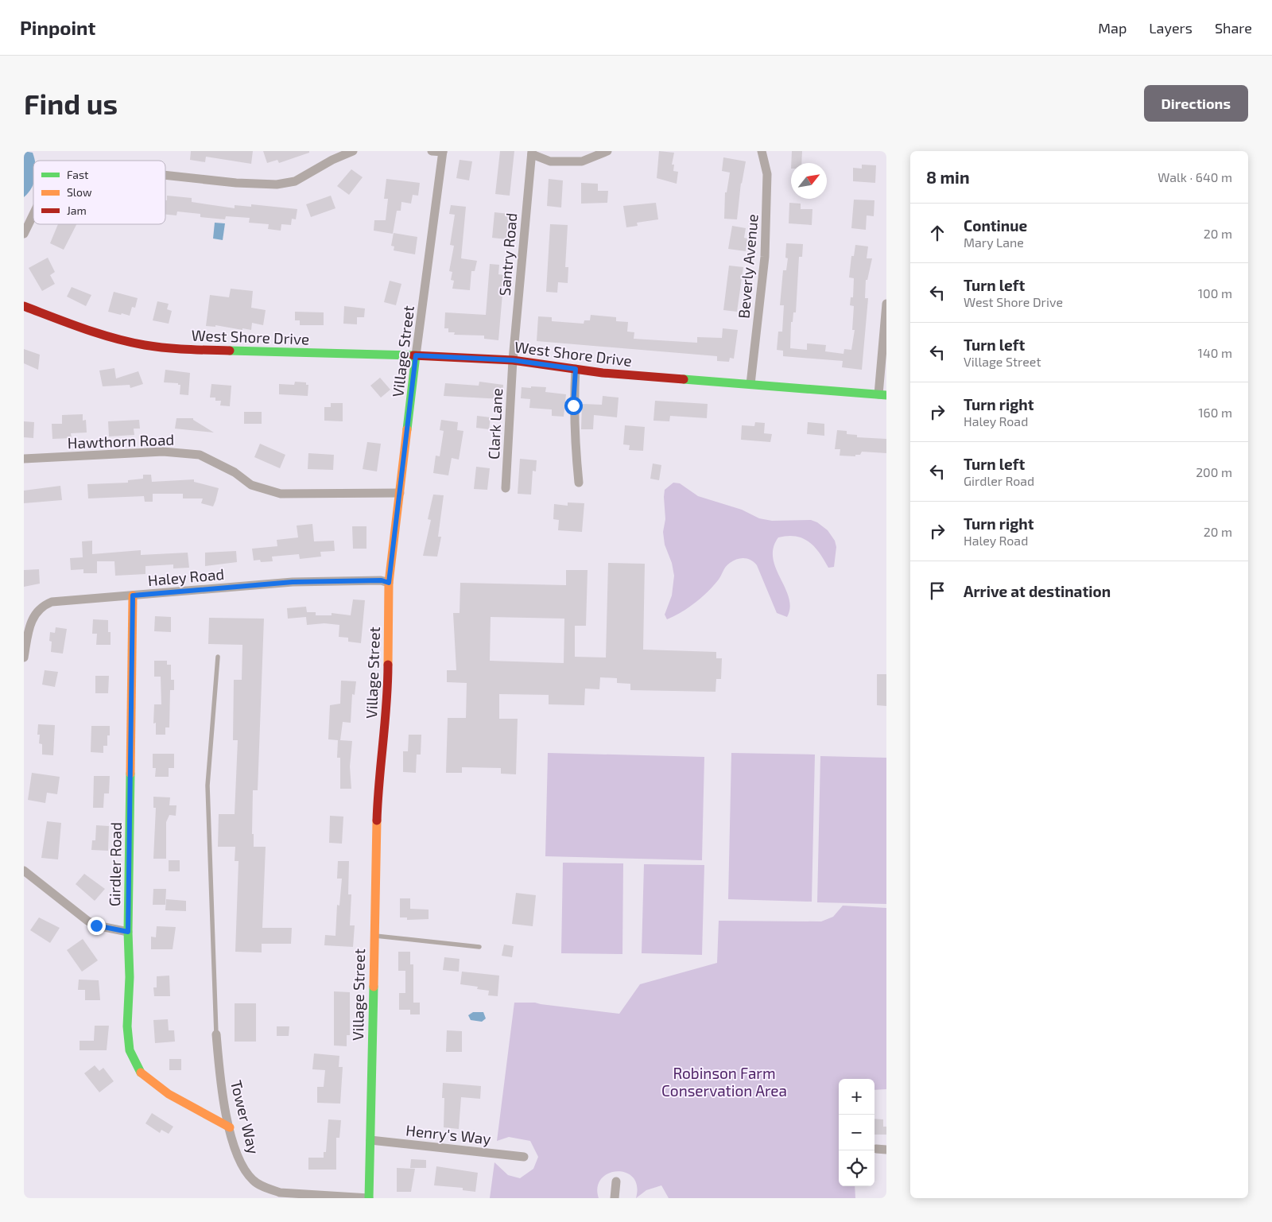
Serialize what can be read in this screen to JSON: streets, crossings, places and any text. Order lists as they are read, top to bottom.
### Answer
{
  "streets": {
    "main road": ["West Shore Drive", "Village Street", "Girdler Road"],
    "street": [
      "Santry Road",
      "Beverly Avenue",
      "Clark Lane",
      "Hawthorn Road",
      "Haley Road",
      "Tower Way",
      "Henry's Way"
    ]
  },
  "crossings": [
    ["Santry Road", "West Shore Drive"],
    ["Santry Road", "Clark Lane"],
    ["Beverly Avenue", "West Shore Drive"],
    ["West Shore Drive", "Village Street"],
    ["West Shore Drive", "Clark Lane"],
    ["Village Street", "Hawthorn Road"],
    ["Village Street", "Haley Road"],
    ["Village Street", "Tower Way"],
    ["Village Street", "Henry's Way"],
    ["Haley Road", "Girdler Road"],
    ["Girdler Road", "Tower Way"]
  ],
  "parks": ["Robinson Farm Conservation Area"],
  "legend": ["Fast", "Slow", "Jam"],
  "north": "top right",
  "page": {
    "header": "Pinpoint",
    "nav": ["Map", "Layers", "Share"],
    "buttons": "Directions",
    "title": "Find us",
    "heading": ["8 min", "Walk · 640 m"],
    "list": [
      ["Continue", "Mary Lane", "20 m"],
      ["Turn left", "West Shore Drive", "100 m"],
      ["Turn left", "Village Street", "140 m"],
      ["Turn right", "Haley Road", "160 m"],
      ["Turn left", "Girdler Road", "200 m"],
      ["Turn right", "Haley Road", "20 m"],
      "Arrive at destination"
    ],
    "map_buttons": ["+", "−"]
  }
}
